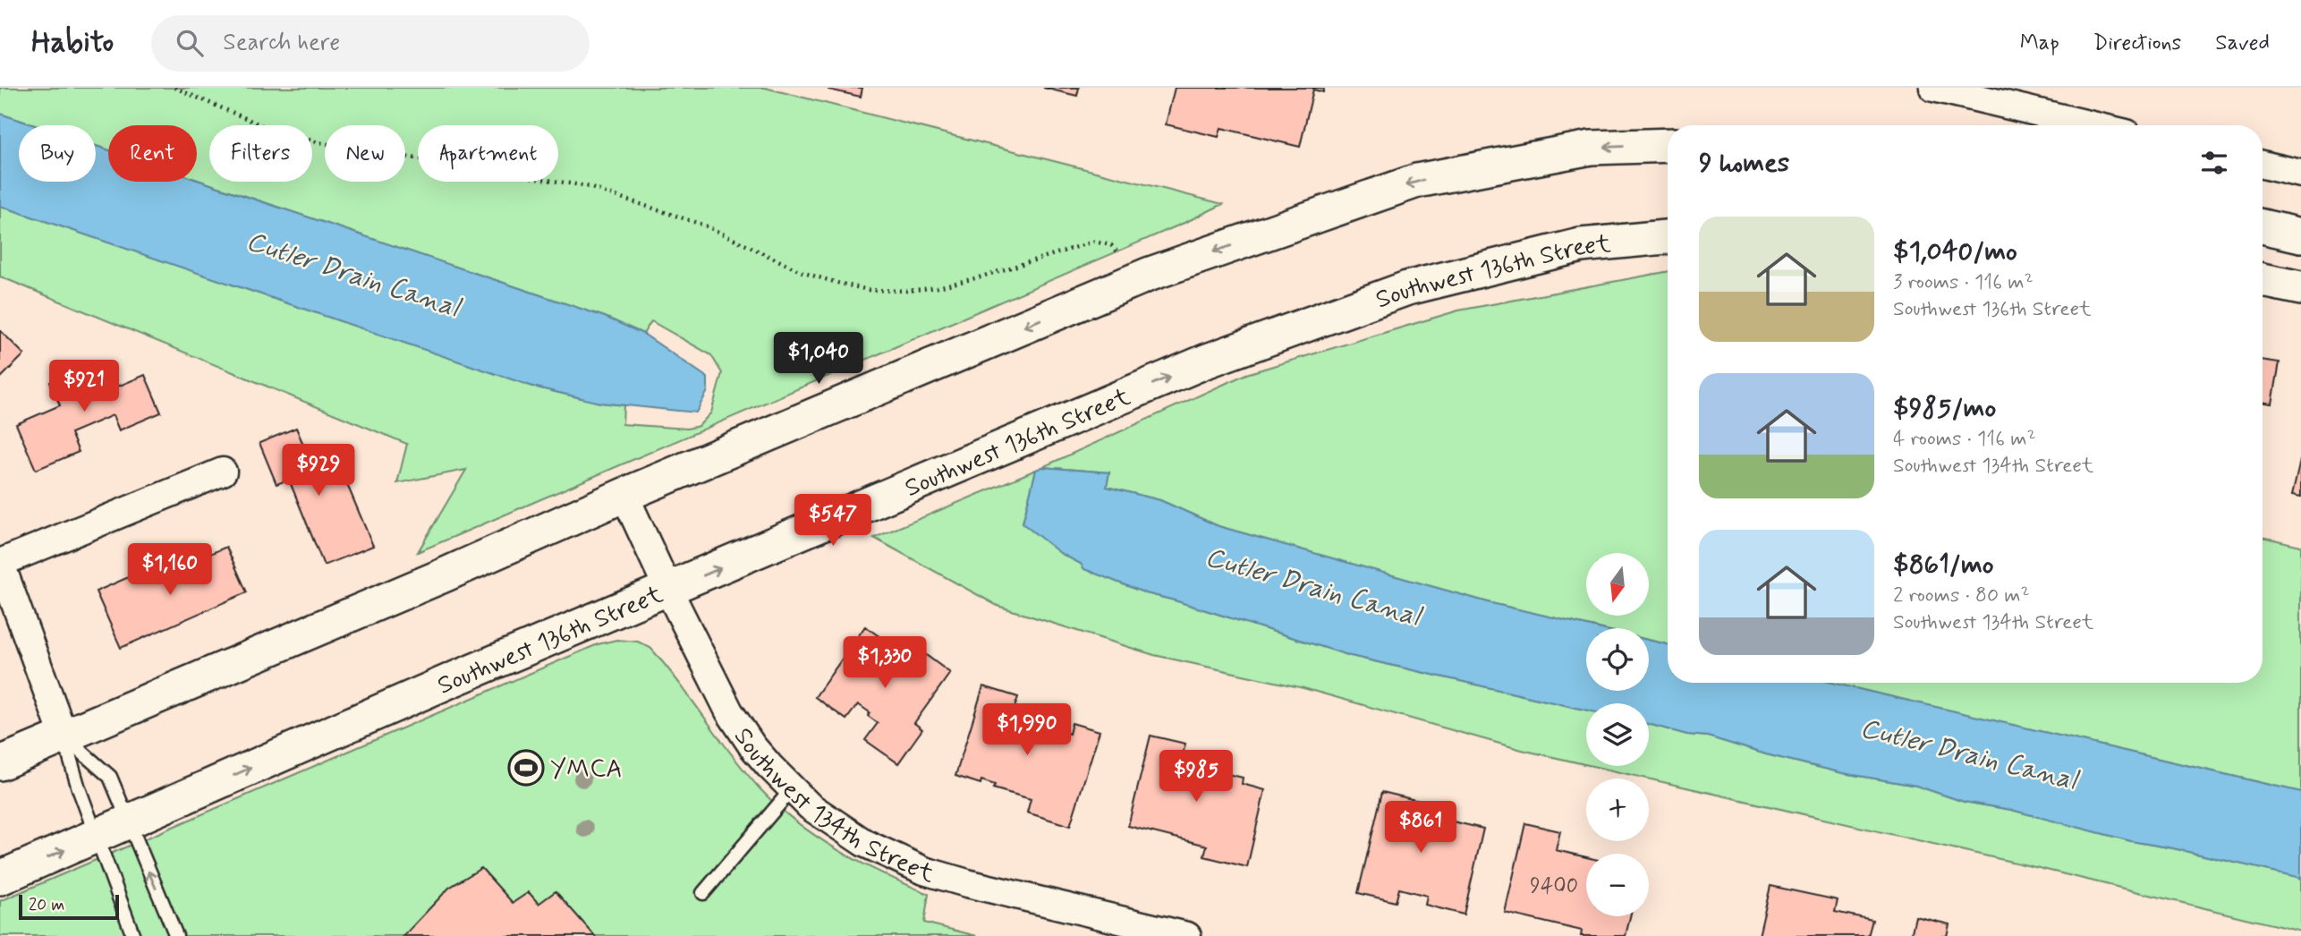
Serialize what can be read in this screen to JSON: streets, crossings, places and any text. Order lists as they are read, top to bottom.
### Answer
{
  "streets": {
    "street": ["Southwest 136th Street", "Southwest 134th Street"]
  },
  "crossings": [
    ["Southwest 136th Street", "Southwest 134th Street"]
  ],
  "water": ["Cutler Drain Canal"],
  "places": {
    "sports": ["YMCA"]
  },
  "house_numbers": ["9400"],
  "scale_bar": "20 m",
  "north": "bottom",
  "page": {
    "header": "Habito",
    "search": "Search here",
    "nav": ["Map", "Directions", "Saved"],
    "chip": [
      "Buy",
      "Rent",
      "Filters",
      "New",
      "Apartment"
    ],
    "heading": "9 homes",
    "list": [
      {
        "name": "$1,040/mo",
        "note": "3 rooms · 116 m² · Southwest 136th Street"
      },
      {
        "name": "$985/mo",
        "note": "4 rooms · 116 m² · Southwest 134th Street"
      },
      {
        "name": "$861/mo",
        "note": "2 rooms · 80 m² · Southwest 134th Street"
      }
    ],
    "price": [
      "$1,040",
      "$921",
      "$929",
      "$547",
      "$1,160",
      "$1,330",
      "$1,990",
      "$985",
      "$861"
    ],
    "map_buttons": ["+", "−"],
    "scale": "20 m"
  }
}
